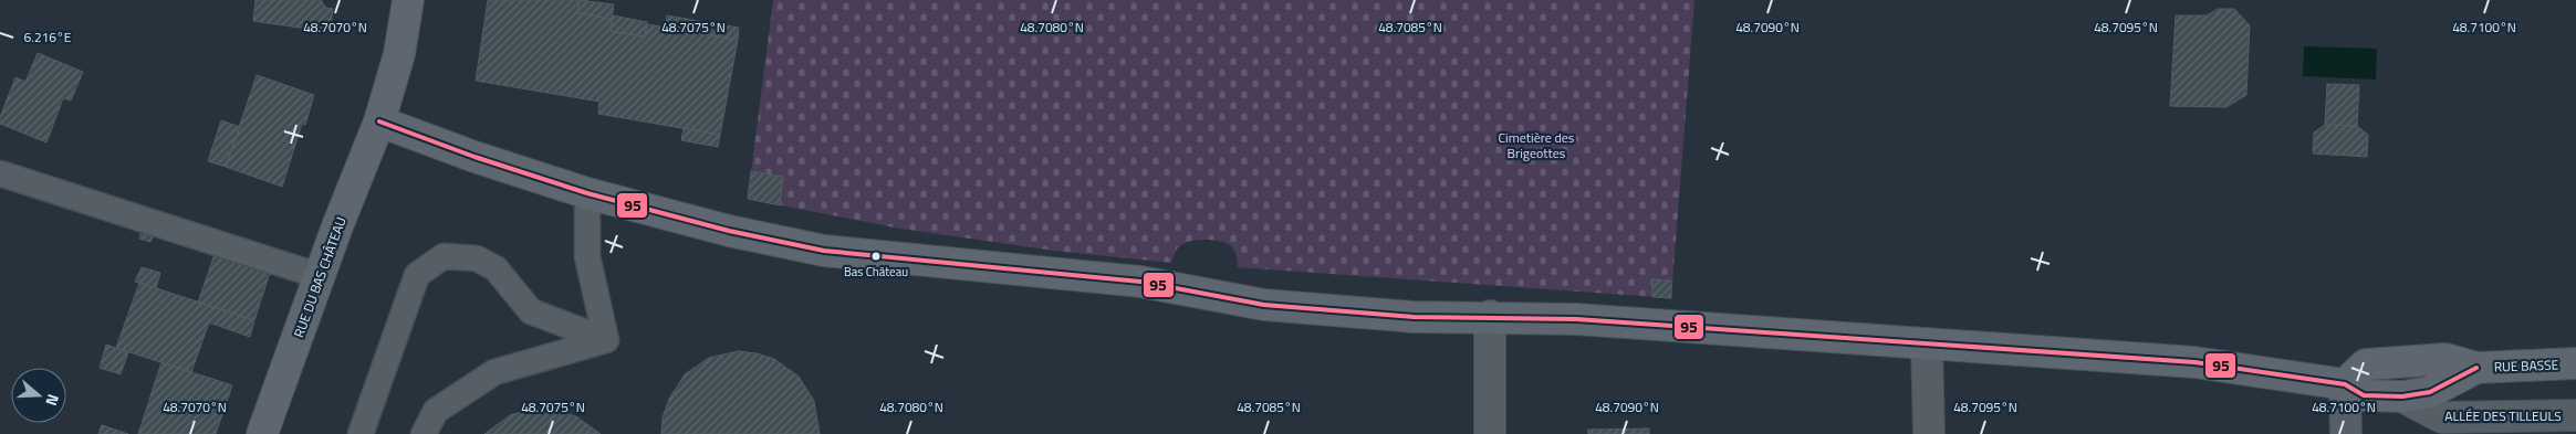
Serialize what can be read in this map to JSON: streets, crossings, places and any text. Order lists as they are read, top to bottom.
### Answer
{
  "streets": {
    "street": ["RUE DU BAS CHÂTEAU", "RUE BASSE", "ALLÉE DES TILLEULS"]
  },
  "crossings": [
    ["RUE BASSE", "ALLÉE DES TILLEULS"]
  ],
  "parks": ["Cimetière des Brigeottes"],
  "places": ["Bas Château"],
  "lines": ["transit line 95"],
  "north": "right",
  "coordinates": [
    "48.7080°N",
    "48.7085°N",
    "48.7090°N",
    "48.7095°N",
    "48.7070°N",
    "48.7075°N",
    "48.7100°N",
    "6.216°E"
  ]
}
